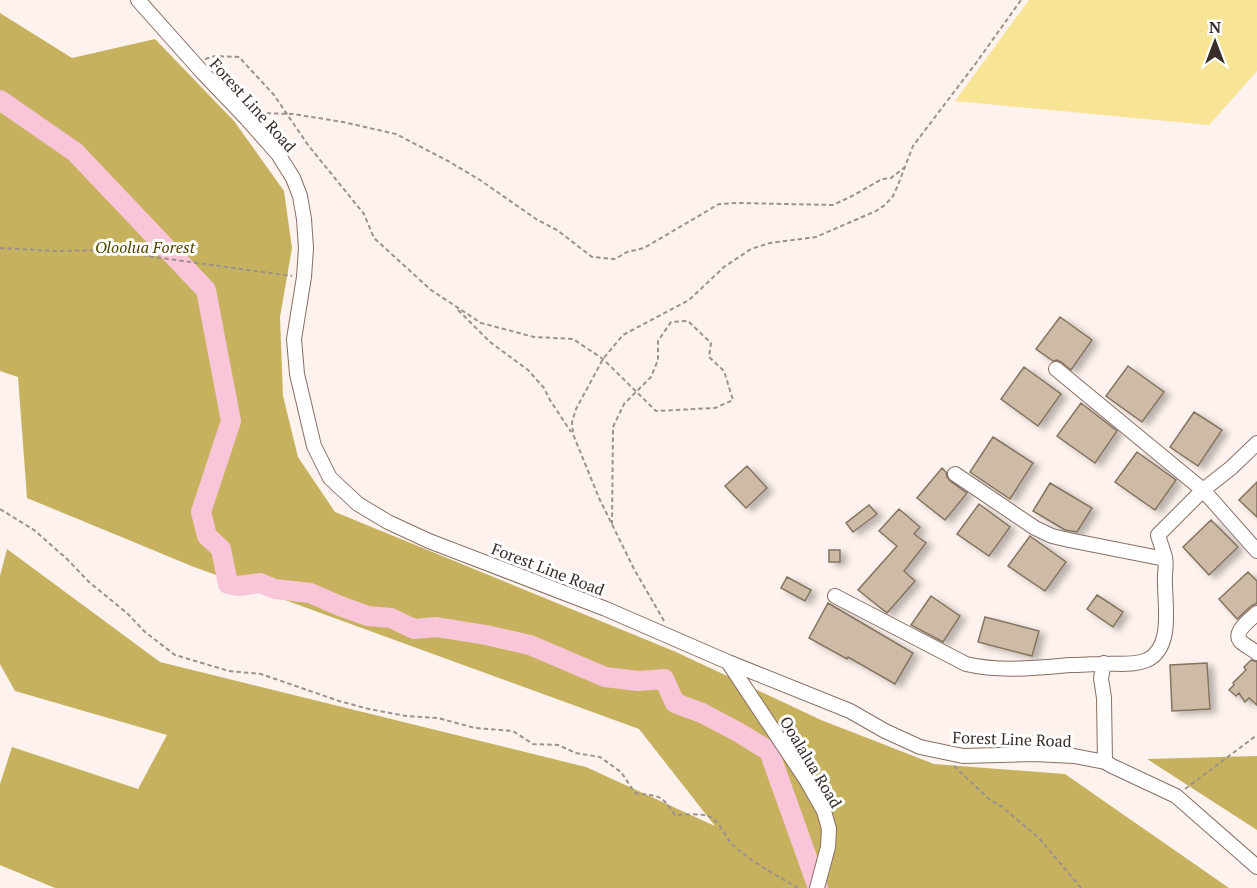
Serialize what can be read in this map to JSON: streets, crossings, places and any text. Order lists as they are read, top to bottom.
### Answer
{
  "streets": {
    "street": ["Forest Line Road", "Ooalalua Road"]
  },
  "crossings": [
    ["Forest Line Road", "Ooalalua Road"]
  ],
  "parks": ["Oloolua Forest"],
  "north": "top"
}
